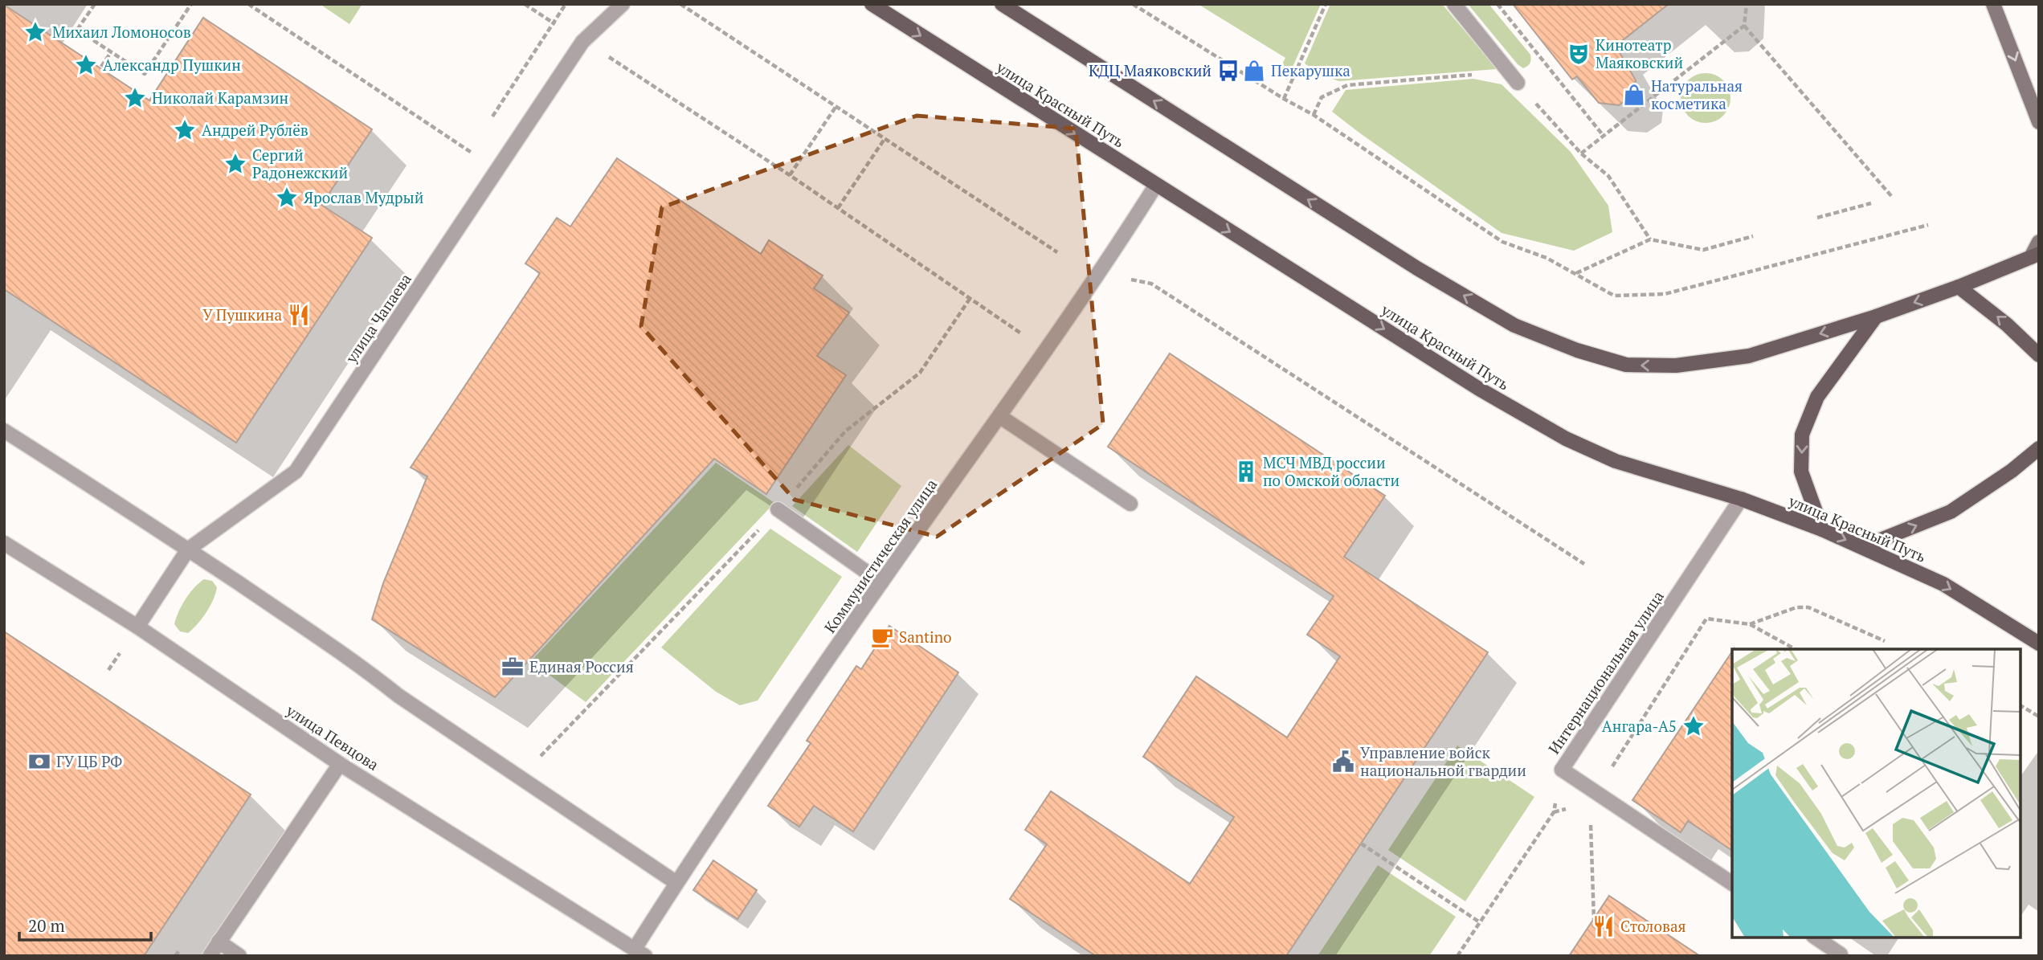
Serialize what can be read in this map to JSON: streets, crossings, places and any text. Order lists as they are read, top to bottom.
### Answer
{
  "streets": {
    "main road": ["улица Красный Путь"],
    "street": [
      "улица Чапаева",
      "Коммунистическая улица",
      "Интернациональная улица",
      "улица Певцова"
    ]
  },
  "crossings": [
    ["улица Красный Путь", "Коммунистическая улица"],
    ["улица Красный Путь", "Интернациональная улица"],
    ["улица Чапаева", "улица Певцова"],
    ["Коммунистическая улица", "улица Певцова"]
  ],
  "places": {
    "place": [
      "Михаил Ломоносов",
      "Александр Пушкин",
      "Николай Карамзин",
      "Андрей Рублёв",
      "Сергий Радонежский",
      "Ярослав Мудрый",
      "Ангара-А5"
    ],
    "theatre": ["Кинотеатр Маяковский"],
    "bus stop": ["КДЦ Маяковский"],
    "shop": ["Пекарушка", "Натуральная косметика"],
    "restaurant": ["У Пушкина", "Столовая"],
    "building": ["МСЧ МВД россии по Омской области"],
    "cafe": ["Santino"],
    "office": ["Единая Россия"],
    "bank": ["ГУ ЦБ РФ"],
    "public building": ["Управление войск национальной гвардии"]
  },
  "scale_bar": "20 m"
}
